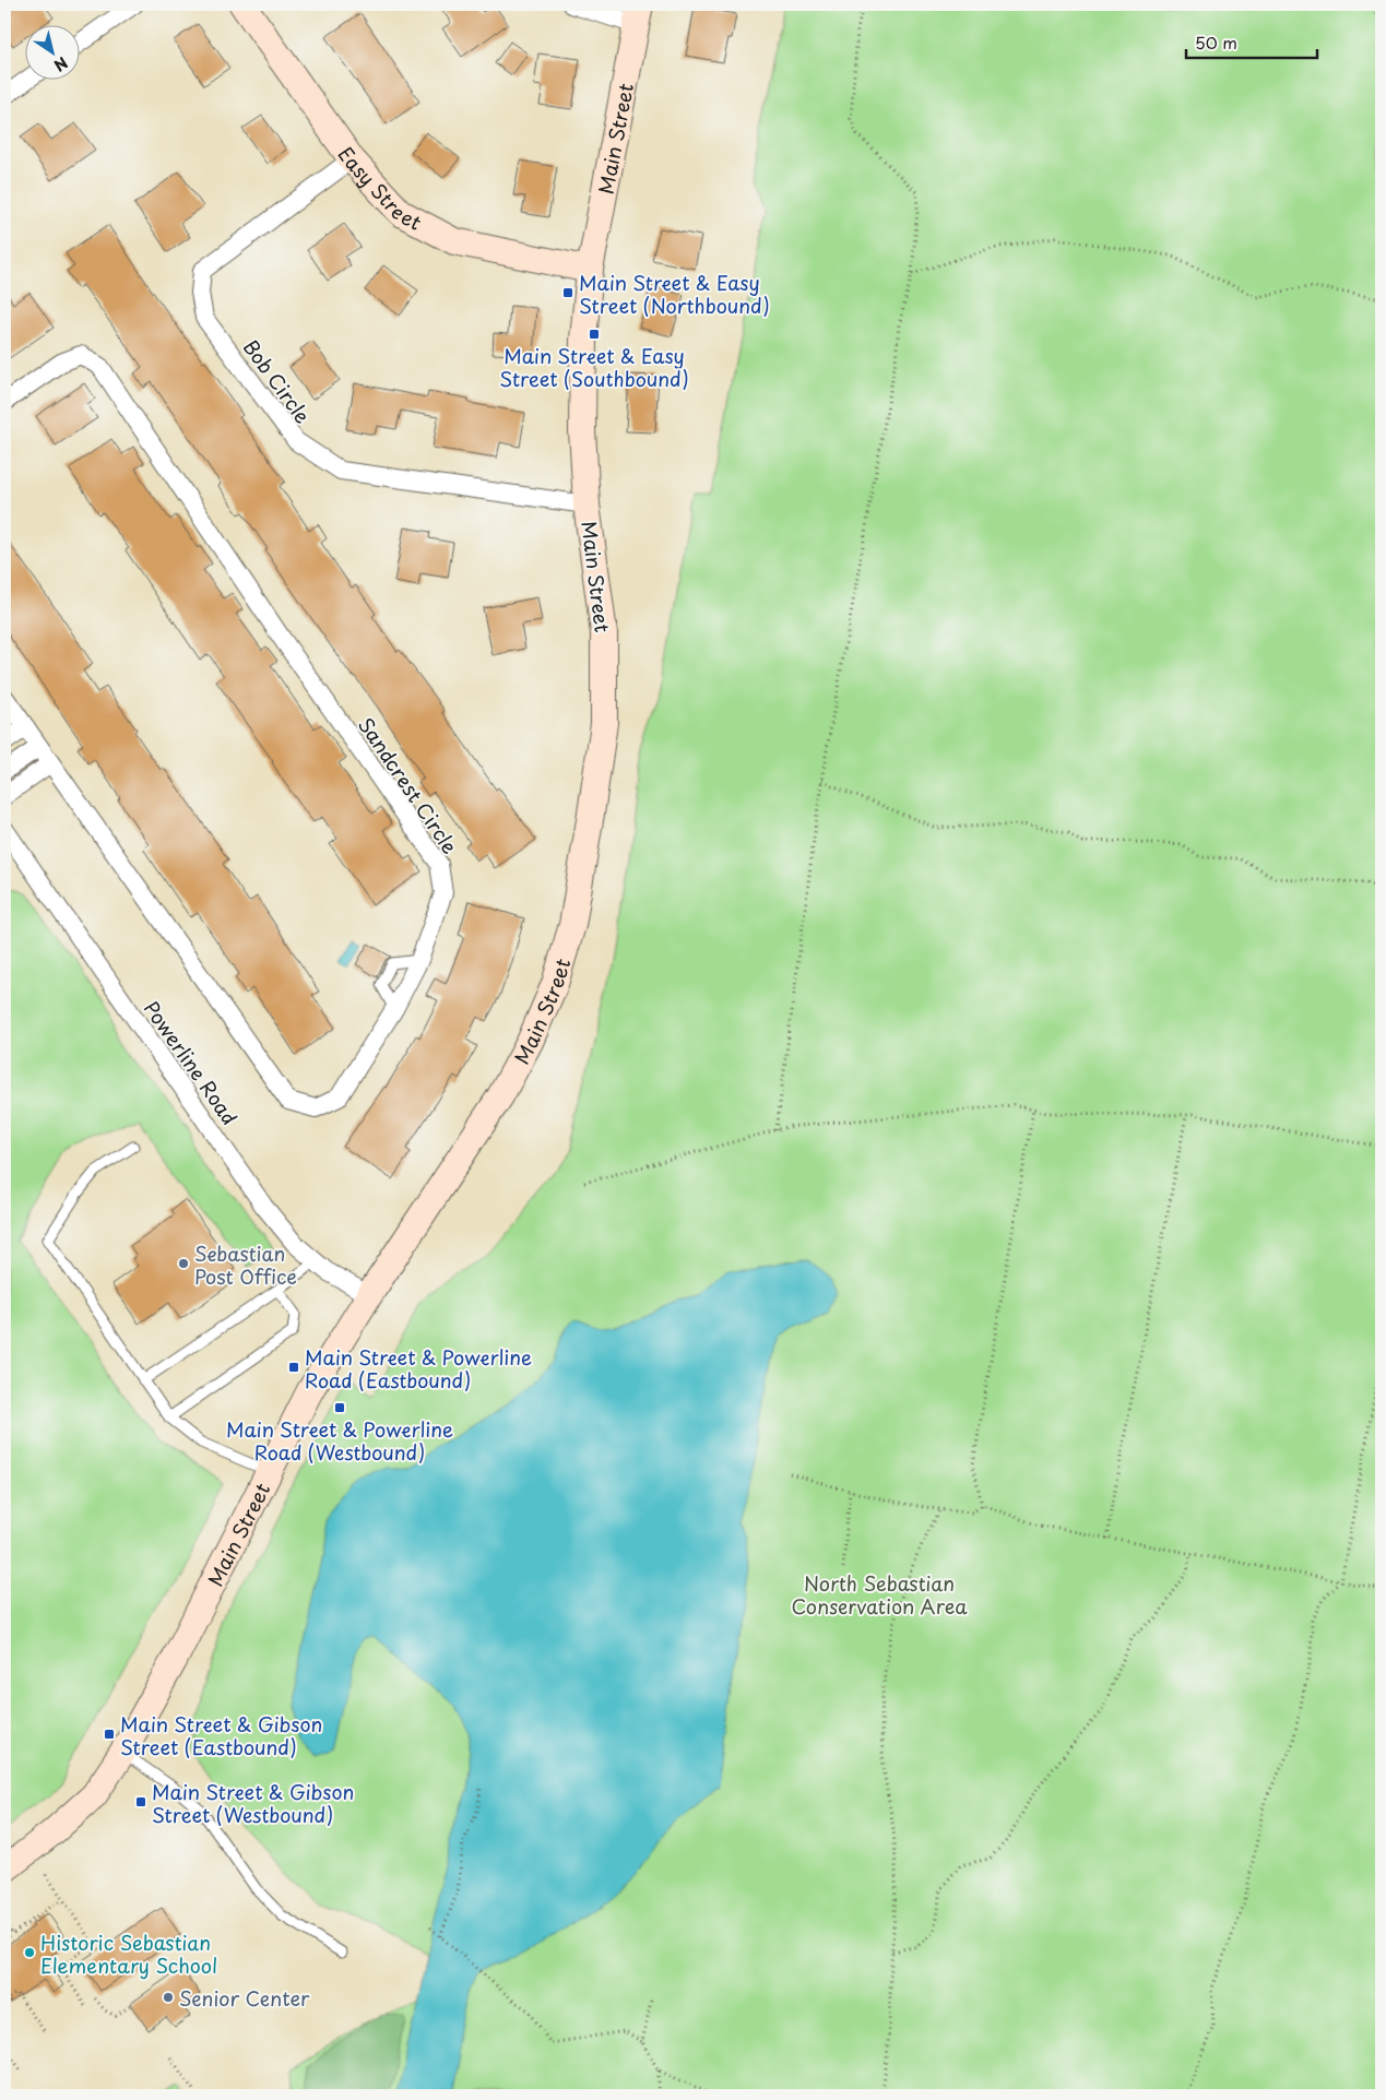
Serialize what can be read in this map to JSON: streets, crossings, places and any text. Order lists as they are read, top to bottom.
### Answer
{
  "streets": {
    "street": [
      "Main Street",
      "Easy Street",
      "Bob Circle",
      "Sandcrest Circle",
      "Powerline Road"
    ]
  },
  "crossings": [
    ["Main Street", "Easy Street"],
    ["Main Street", "Bob Circle"],
    ["Main Street", "Powerline Road"],
    ["Easy Street", "Bob Circle"]
  ],
  "parks": ["North Sebastian Conservation Area"],
  "places": {
    "transit": [
      "Main Street & Easy Street (Northbound)",
      "Main Street & Easy Street (Southbound)",
      "Main Street & Powerline Road (Eastbound)",
      "Main Street & Powerline Road (Westbound)",
      "Main Street & Gibson Street (Eastbound)",
      "Main Street & Gibson Street (Westbound)"
    ],
    "other": ["Sebastian Post Office", "Historic Sebastian Elementary School", "Senior Center"]
  },
  "scale_bar": "50 m",
  "north": "bottom right"
}
